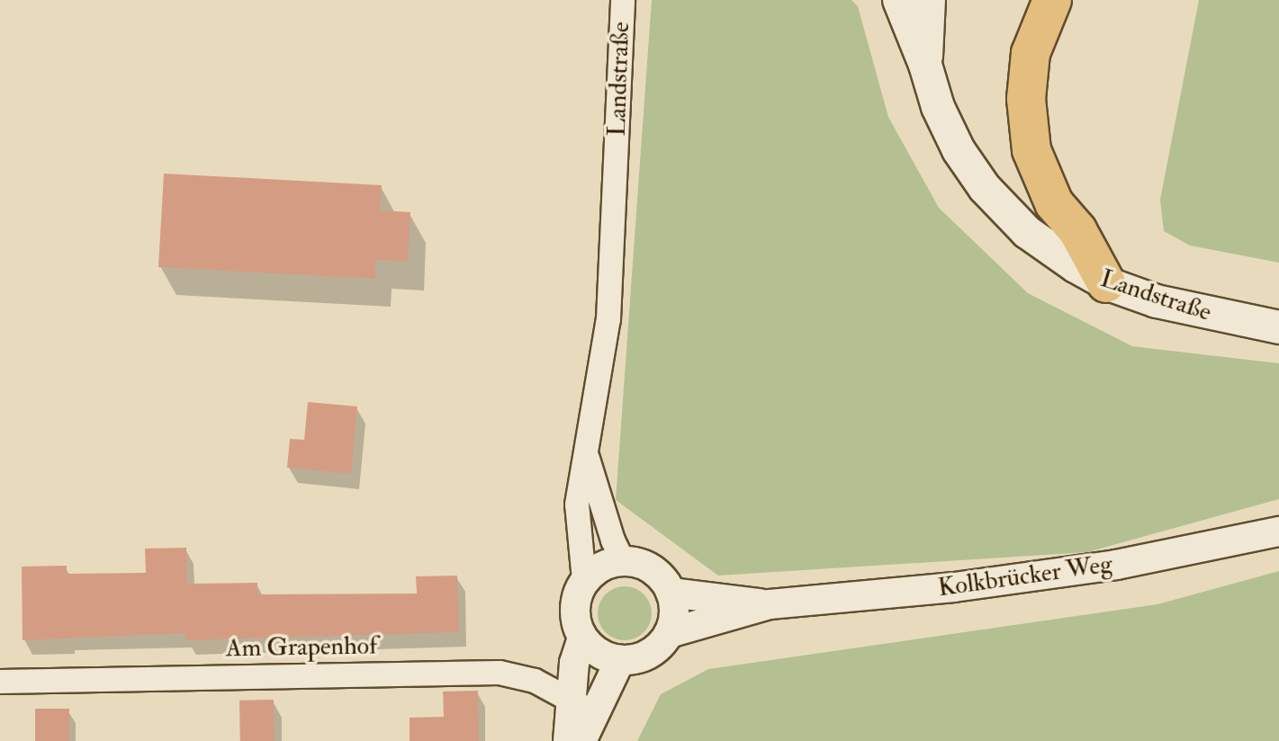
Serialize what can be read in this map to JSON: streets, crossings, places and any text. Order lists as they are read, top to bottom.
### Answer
{
  "streets": {
    "main road": ["Landstraße"],
    "street": ["Kolkbrücker Weg", "Am Grapenhof"]
  },
  "crossings": [
    ["Landstraße", "Kolkbrücker Weg"]
  ]
}
